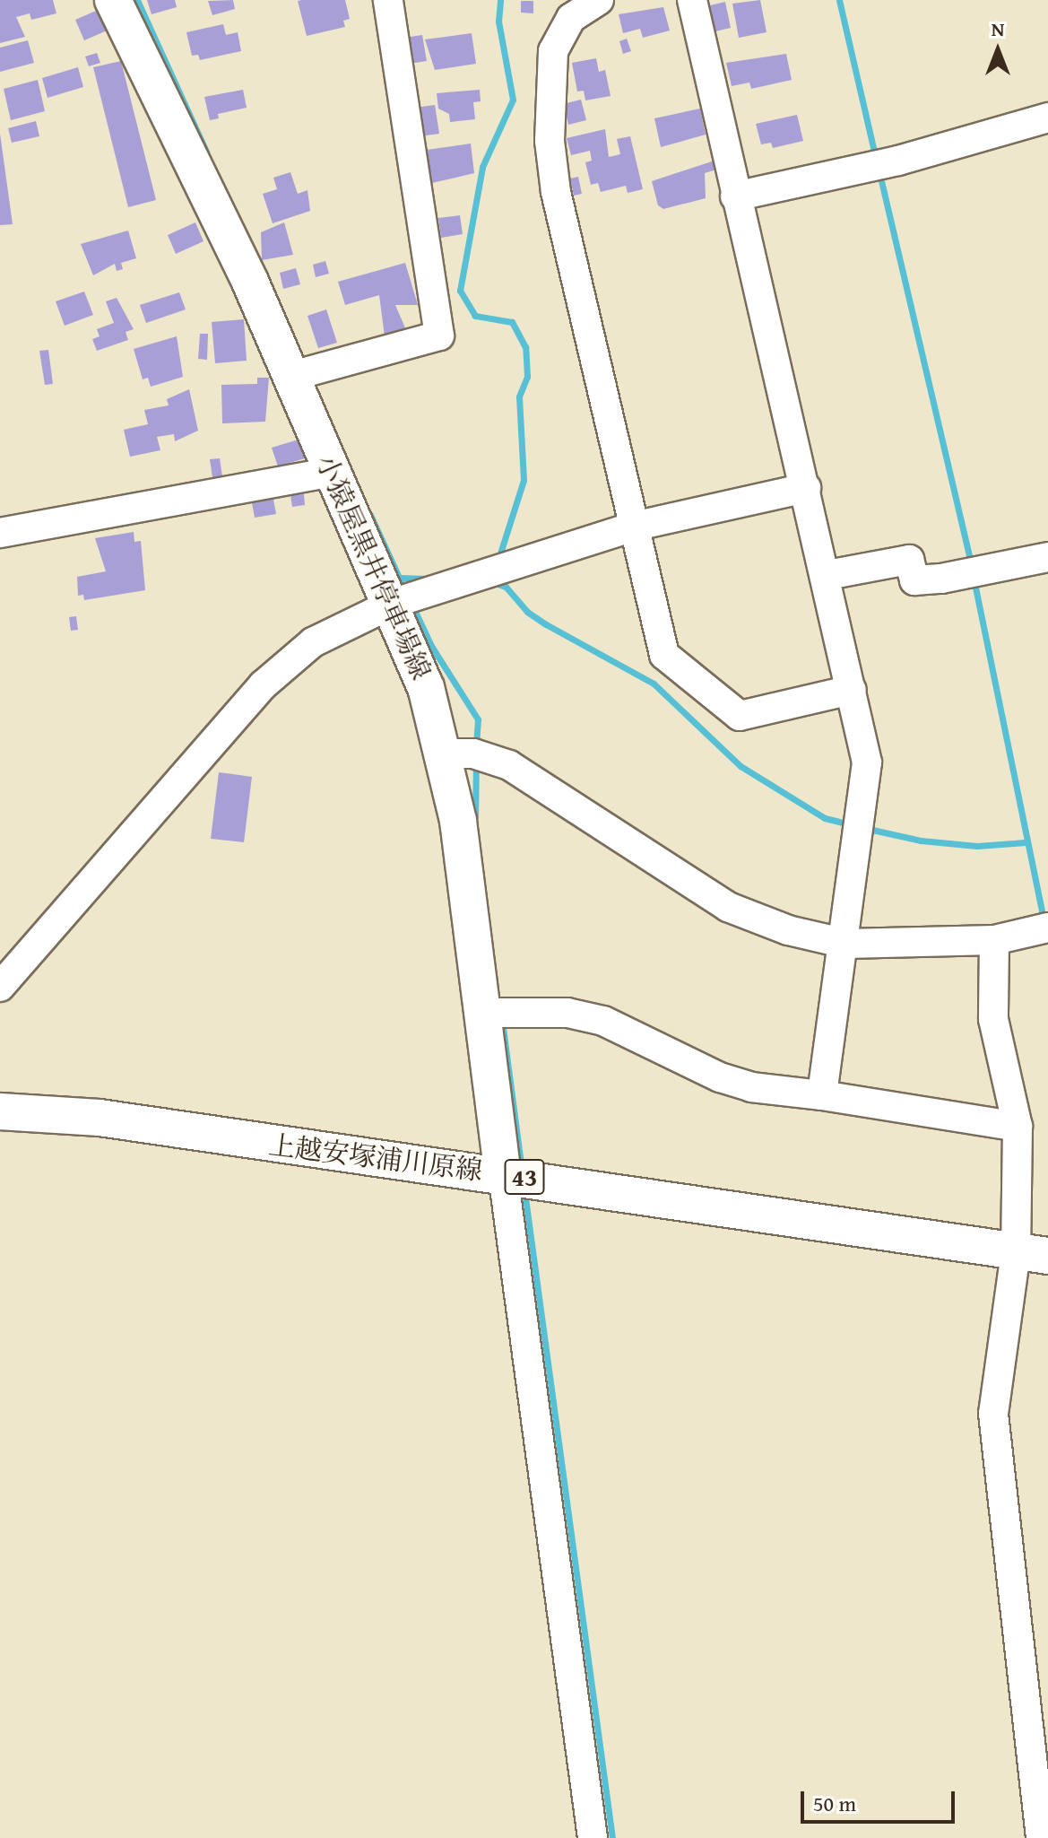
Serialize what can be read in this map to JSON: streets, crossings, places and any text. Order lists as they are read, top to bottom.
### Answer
{
  "streets": {
    "main road": ["小猿屋黒井停車場線", "上越安塚浦川原線", "43"]
  },
  "crossings": [
    ["小猿屋黒井停車場線", "上越安塚浦川原線"]
  ],
  "scale_bar": "50 m",
  "north": "top"
}
